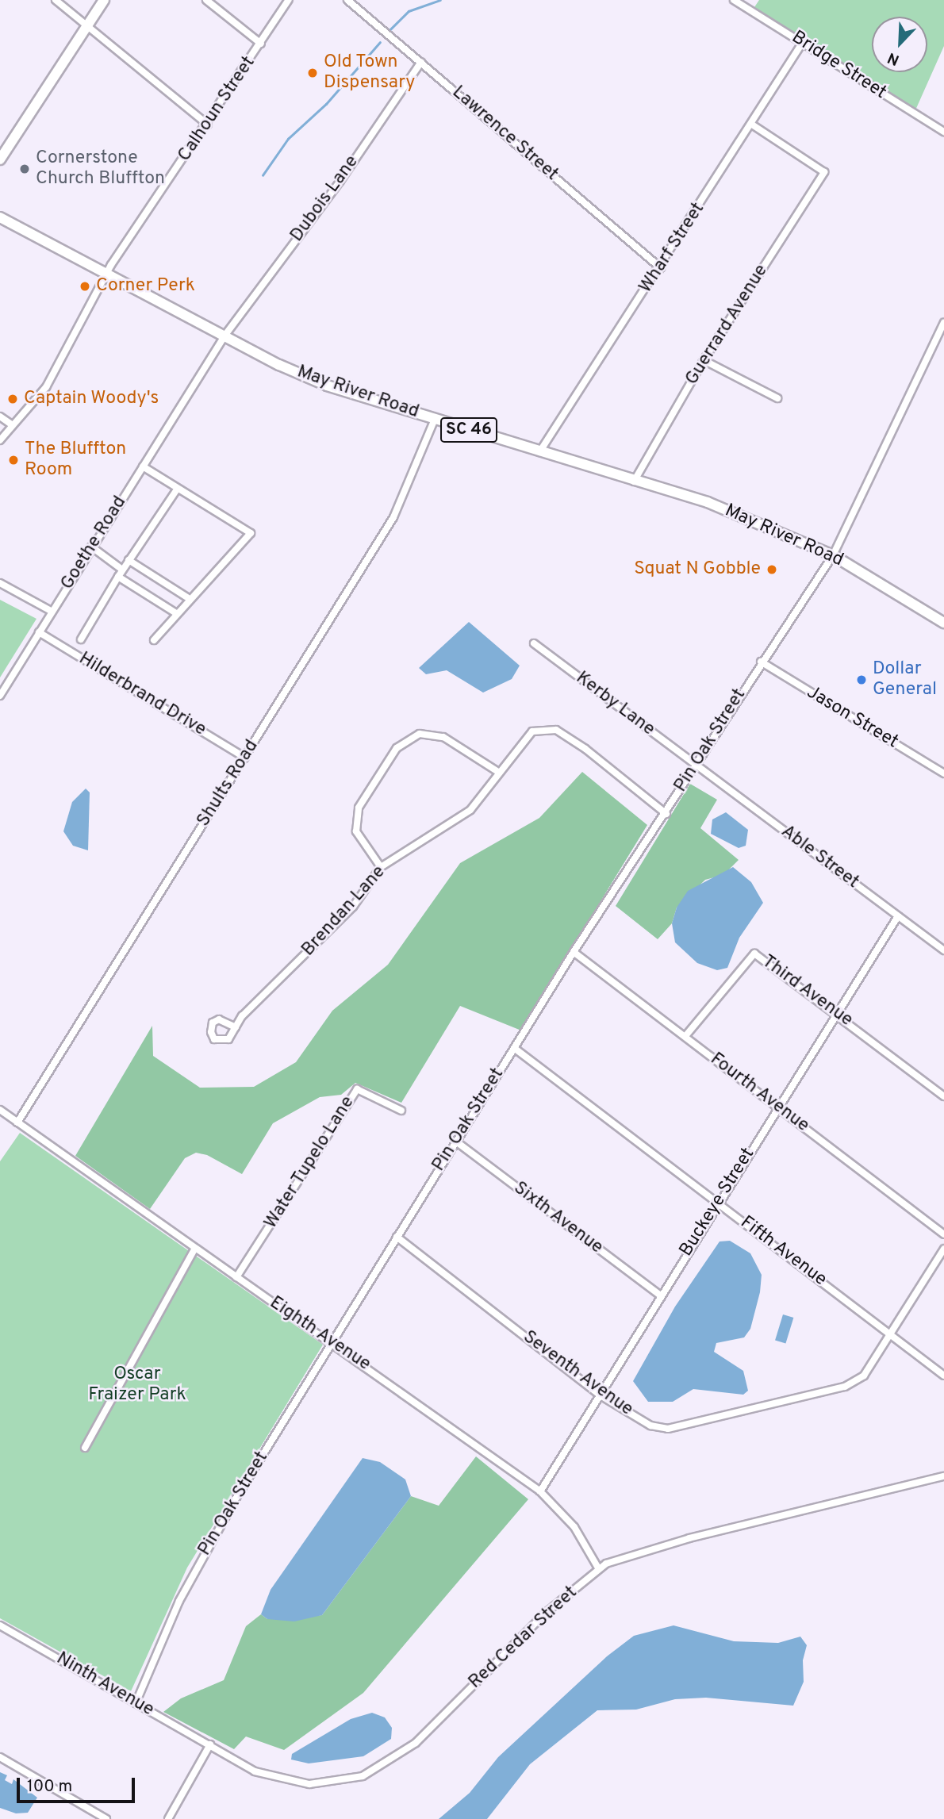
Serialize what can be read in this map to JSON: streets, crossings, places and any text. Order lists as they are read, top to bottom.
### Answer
{
  "streets": {
    "main road": ["May River Road", "SC 46"],
    "street": [
      "Bridge Street",
      "Calhoun Street",
      "Lawrence Street",
      "Dubois Lane",
      "Wharf Street",
      "Guerrard Avenue",
      "Goethe Road",
      "Hilderbrand Drive",
      "Kerby Lane",
      "Jason Street",
      "Pin Oak Street",
      "Shults Road",
      "Able Street",
      "Brendan Lane",
      "Third Avenue",
      "Fourth Avenue",
      "Water Tupelo Lane",
      "Buckeye Street",
      "Sixth Avenue",
      "Fifth Avenue",
      "Eighth Avenue",
      "Seventh Avenue",
      "Red Cedar Street",
      "Ninth Avenue"
    ]
  },
  "crossings": [
    ["Bridge Street", "Wharf Street"],
    ["Calhoun Street", "May River Road"],
    ["Lawrence Street", "Dubois Lane"],
    ["Lawrence Street", "Wharf Street"],
    ["Dubois Lane", "May River Road"],
    ["Dubois Lane", "Goethe Road"],
    ["Wharf Street", "Guerrard Avenue"],
    ["Wharf Street", "May River Road"],
    ["Guerrard Avenue", "May River Road"],
    ["May River Road", "Goethe Road"],
    ["May River Road", "Pin Oak Street"],
    ["May River Road", "Shults Road"],
    ["Goethe Road", "Hilderbrand Drive"],
    ["Hilderbrand Drive", "Shults Road"],
    ["Kerby Lane", "Pin Oak Street"],
    ["Kerby Lane", "Able Street"],
    ["Jason Street", "Pin Oak Street"],
    ["Pin Oak Street", "Able Street"],
    ["Pin Oak Street", "Brendan Lane"],
    ["Pin Oak Street", "Fourth Avenue"],
    ["Pin Oak Street", "Sixth Avenue"],
    ["Pin Oak Street", "Fifth Avenue"],
    ["Pin Oak Street", "Eighth Avenue"],
    ["Pin Oak Street", "Seventh Avenue"],
    ["Pin Oak Street", "Ninth Avenue"],
    ["Shults Road", "Eighth Avenue"],
    ["Able Street", "Buckeye Street"],
    ["Third Avenue", "Fourth Avenue"],
    ["Third Avenue", "Buckeye Street"],
    ["Fourth Avenue", "Buckeye Street"],
    ["Water Tupelo Lane", "Eighth Avenue"],
    ["Buckeye Street", "Sixth Avenue"],
    ["Buckeye Street", "Fifth Avenue"],
    ["Buckeye Street", "Eighth Avenue"],
    ["Buckeye Street", "Seventh Avenue"],
    ["Fifth Avenue", "Seventh Avenue"],
    ["Eighth Avenue", "Red Cedar Street"],
    ["Red Cedar Street", "Ninth Avenue"]
  ],
  "parks": ["Oscar Fraizer Park"],
  "places": [
    "Old Town Dispensary",
    "Cornerstone Church Bluffton",
    "Corner Perk",
    "Captain Woody's",
    "The Bluffton Room",
    "Squat N Gobble",
    "Dollar General"
  ],
  "scale_bar": "100 m",
  "north": "bottom left"
}
